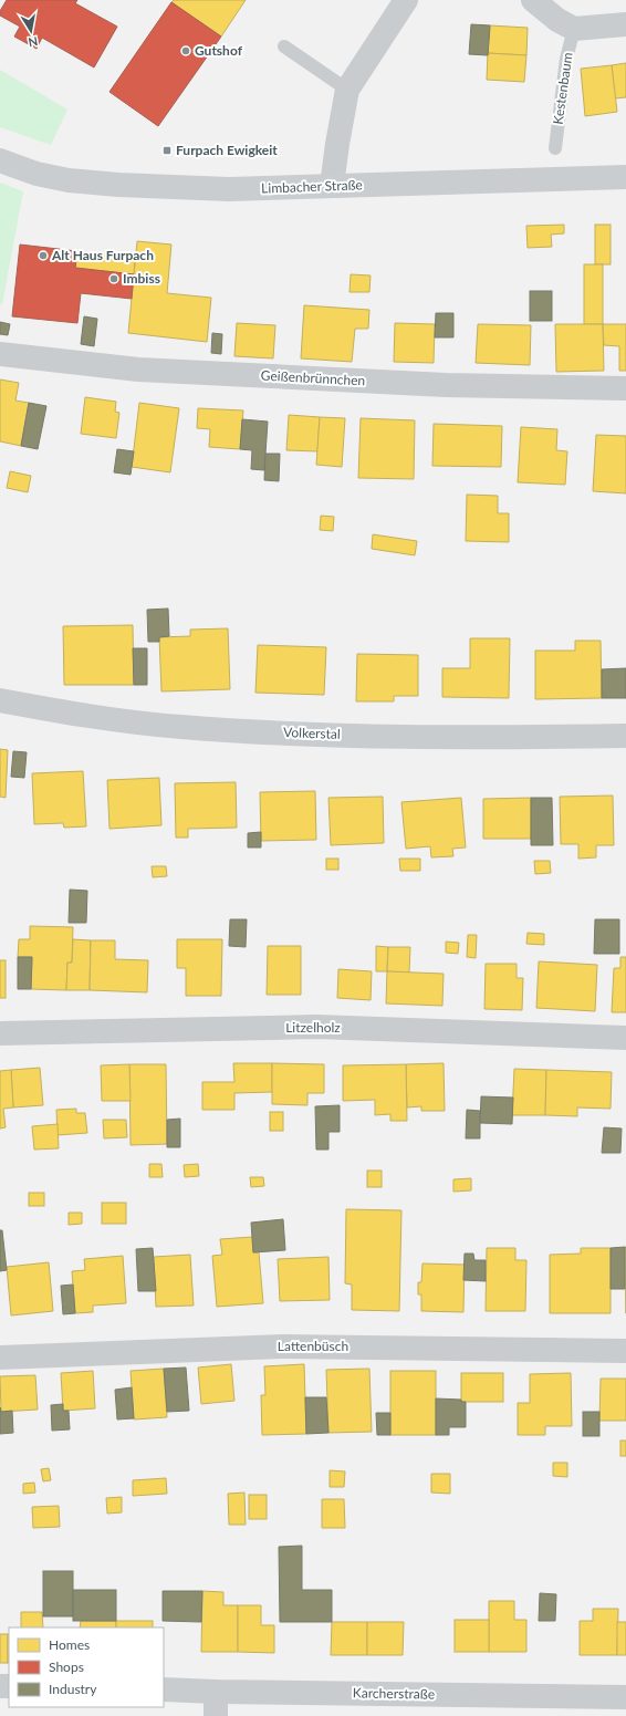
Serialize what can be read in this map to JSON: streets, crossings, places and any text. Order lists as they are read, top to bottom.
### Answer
{
  "streets": {
    "main road": ["Limbacher Straße"],
    "street": [
      "Geißenbrünnchen",
      "Volkerstal",
      "Litzelholz",
      "Lattenbüsch",
      "Karcherstraße"
    ],
    "lane": ["Kestenbaum"]
  },
  "places": {
    "other": ["Gutshof", "Alt Haus Furpach", "Imbiss"],
    "transit": ["Furpach Ewigkeit"]
  },
  "legend": ["Homes", "Shops", "Industry"],
  "north": "bottom"
}
